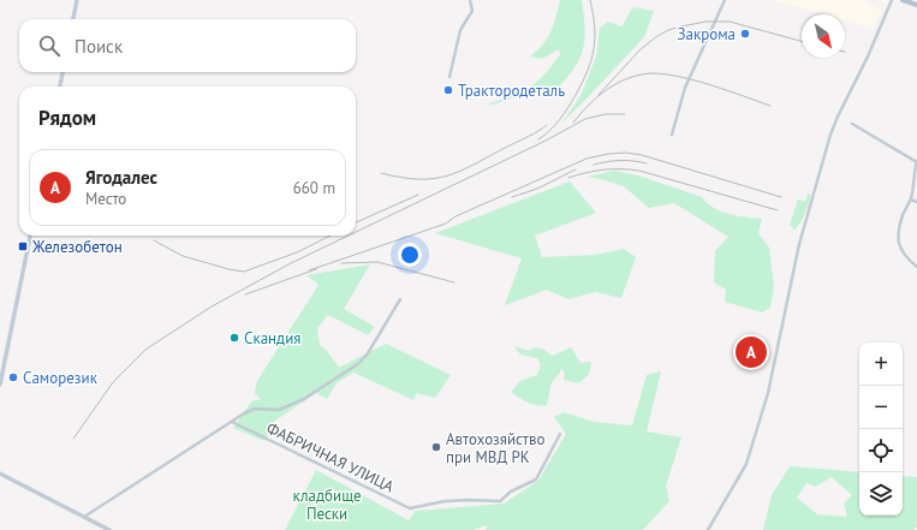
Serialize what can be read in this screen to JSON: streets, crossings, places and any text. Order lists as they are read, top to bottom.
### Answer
{
  "streets": {
    "street": ["ФАБРИЧНАЯ УЛИЦА"]
  },
  "parks": ["кладбище Пески"],
  "places": {
    "other": [
      "Закрома",
      "Трактородеталь",
      "Скандия",
      "Саморезик",
      "Автохозяйство при МВД РК"
    ],
    "transit": ["Железобетон"]
  },
  "north": "bottom right",
  "page": {
    "search": "Поиск",
    "heading": "Рядом",
    "list": [
      {
        "mark": "A",
        "name": "Ягодалес",
        "note": "Место",
        "value": "660 m"
      }
    ],
    "pins": "A",
    "map_buttons": ["+", "−"]
  }
}
